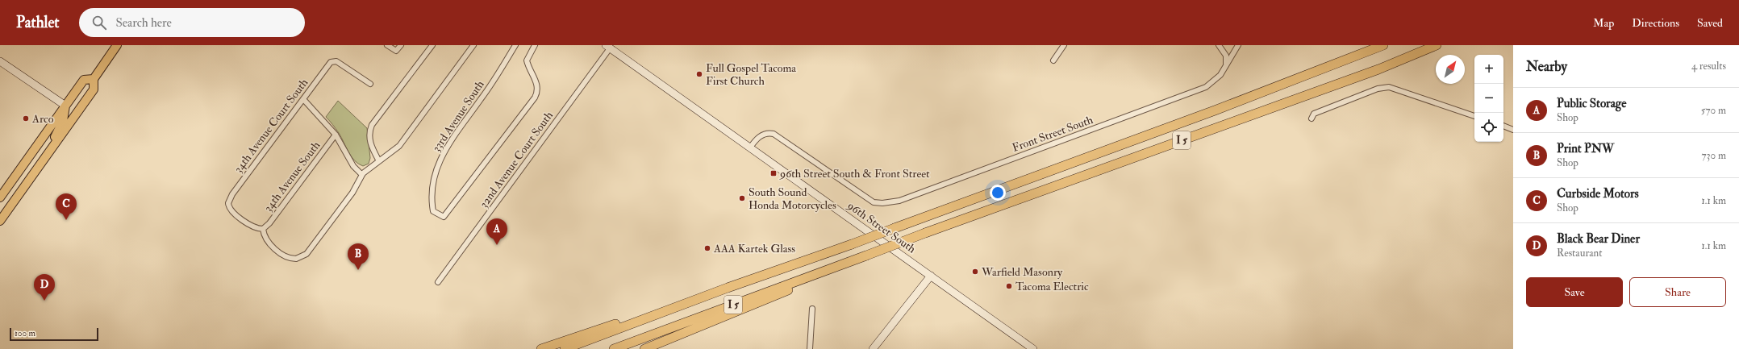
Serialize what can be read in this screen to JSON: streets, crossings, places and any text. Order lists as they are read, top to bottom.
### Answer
{
  "streets": {
    "highway": ["I 5"],
    "main road": ["96th Street South"],
    "street": [
      "33rd Avenue South",
      "34th Avenue Court South",
      "Front Street South",
      "32nd Avenue Court South",
      "34th Avenue South"
    ]
  },
  "crossings": [
    ["33rd Avenue South", "32nd Avenue Court South"],
    ["34th Avenue Court South", "34th Avenue South"],
    ["Front Street South", "96th Street South"],
    ["32nd Avenue Court South", "96th Street South"]
  ],
  "places": {
    "other": [
      "Full Gospel Tacoma First Church",
      "Arco",
      "South Sound Honda Motorcycles",
      "AAA Kartek Glass",
      "Warfield Masonry",
      "Tacoma Electric"
    ],
    "transit": ["96th Street South & Front Street"]
  },
  "scale_bar": "100 m",
  "north": "top right",
  "page": {
    "header": "Pathlet",
    "search": "Search here",
    "nav": ["Map", "Directions", "Saved"],
    "heading": ["Nearby", "4 results"],
    "map_buttons": ["+", "−"],
    "list": [
      {
        "mark": "A",
        "name": "Public Storage",
        "note": "Shop",
        "value": "570 m"
      },
      {
        "mark": "B",
        "name": "Print PNW",
        "note": "Shop",
        "value": "730 m"
      },
      {
        "mark": "C",
        "name": "Curbside Motors",
        "note": "Shop",
        "value": "1.1 km"
      },
      {
        "mark": "D",
        "name": "Black Bear Diner",
        "note": "Restaurant",
        "value": "1.1 km"
      }
    ],
    "pins": [
      "C",
      "A",
      "B",
      "D"
    ],
    "buttons": ["Save", "Share"],
    "scale": "100 m"
  }
}
